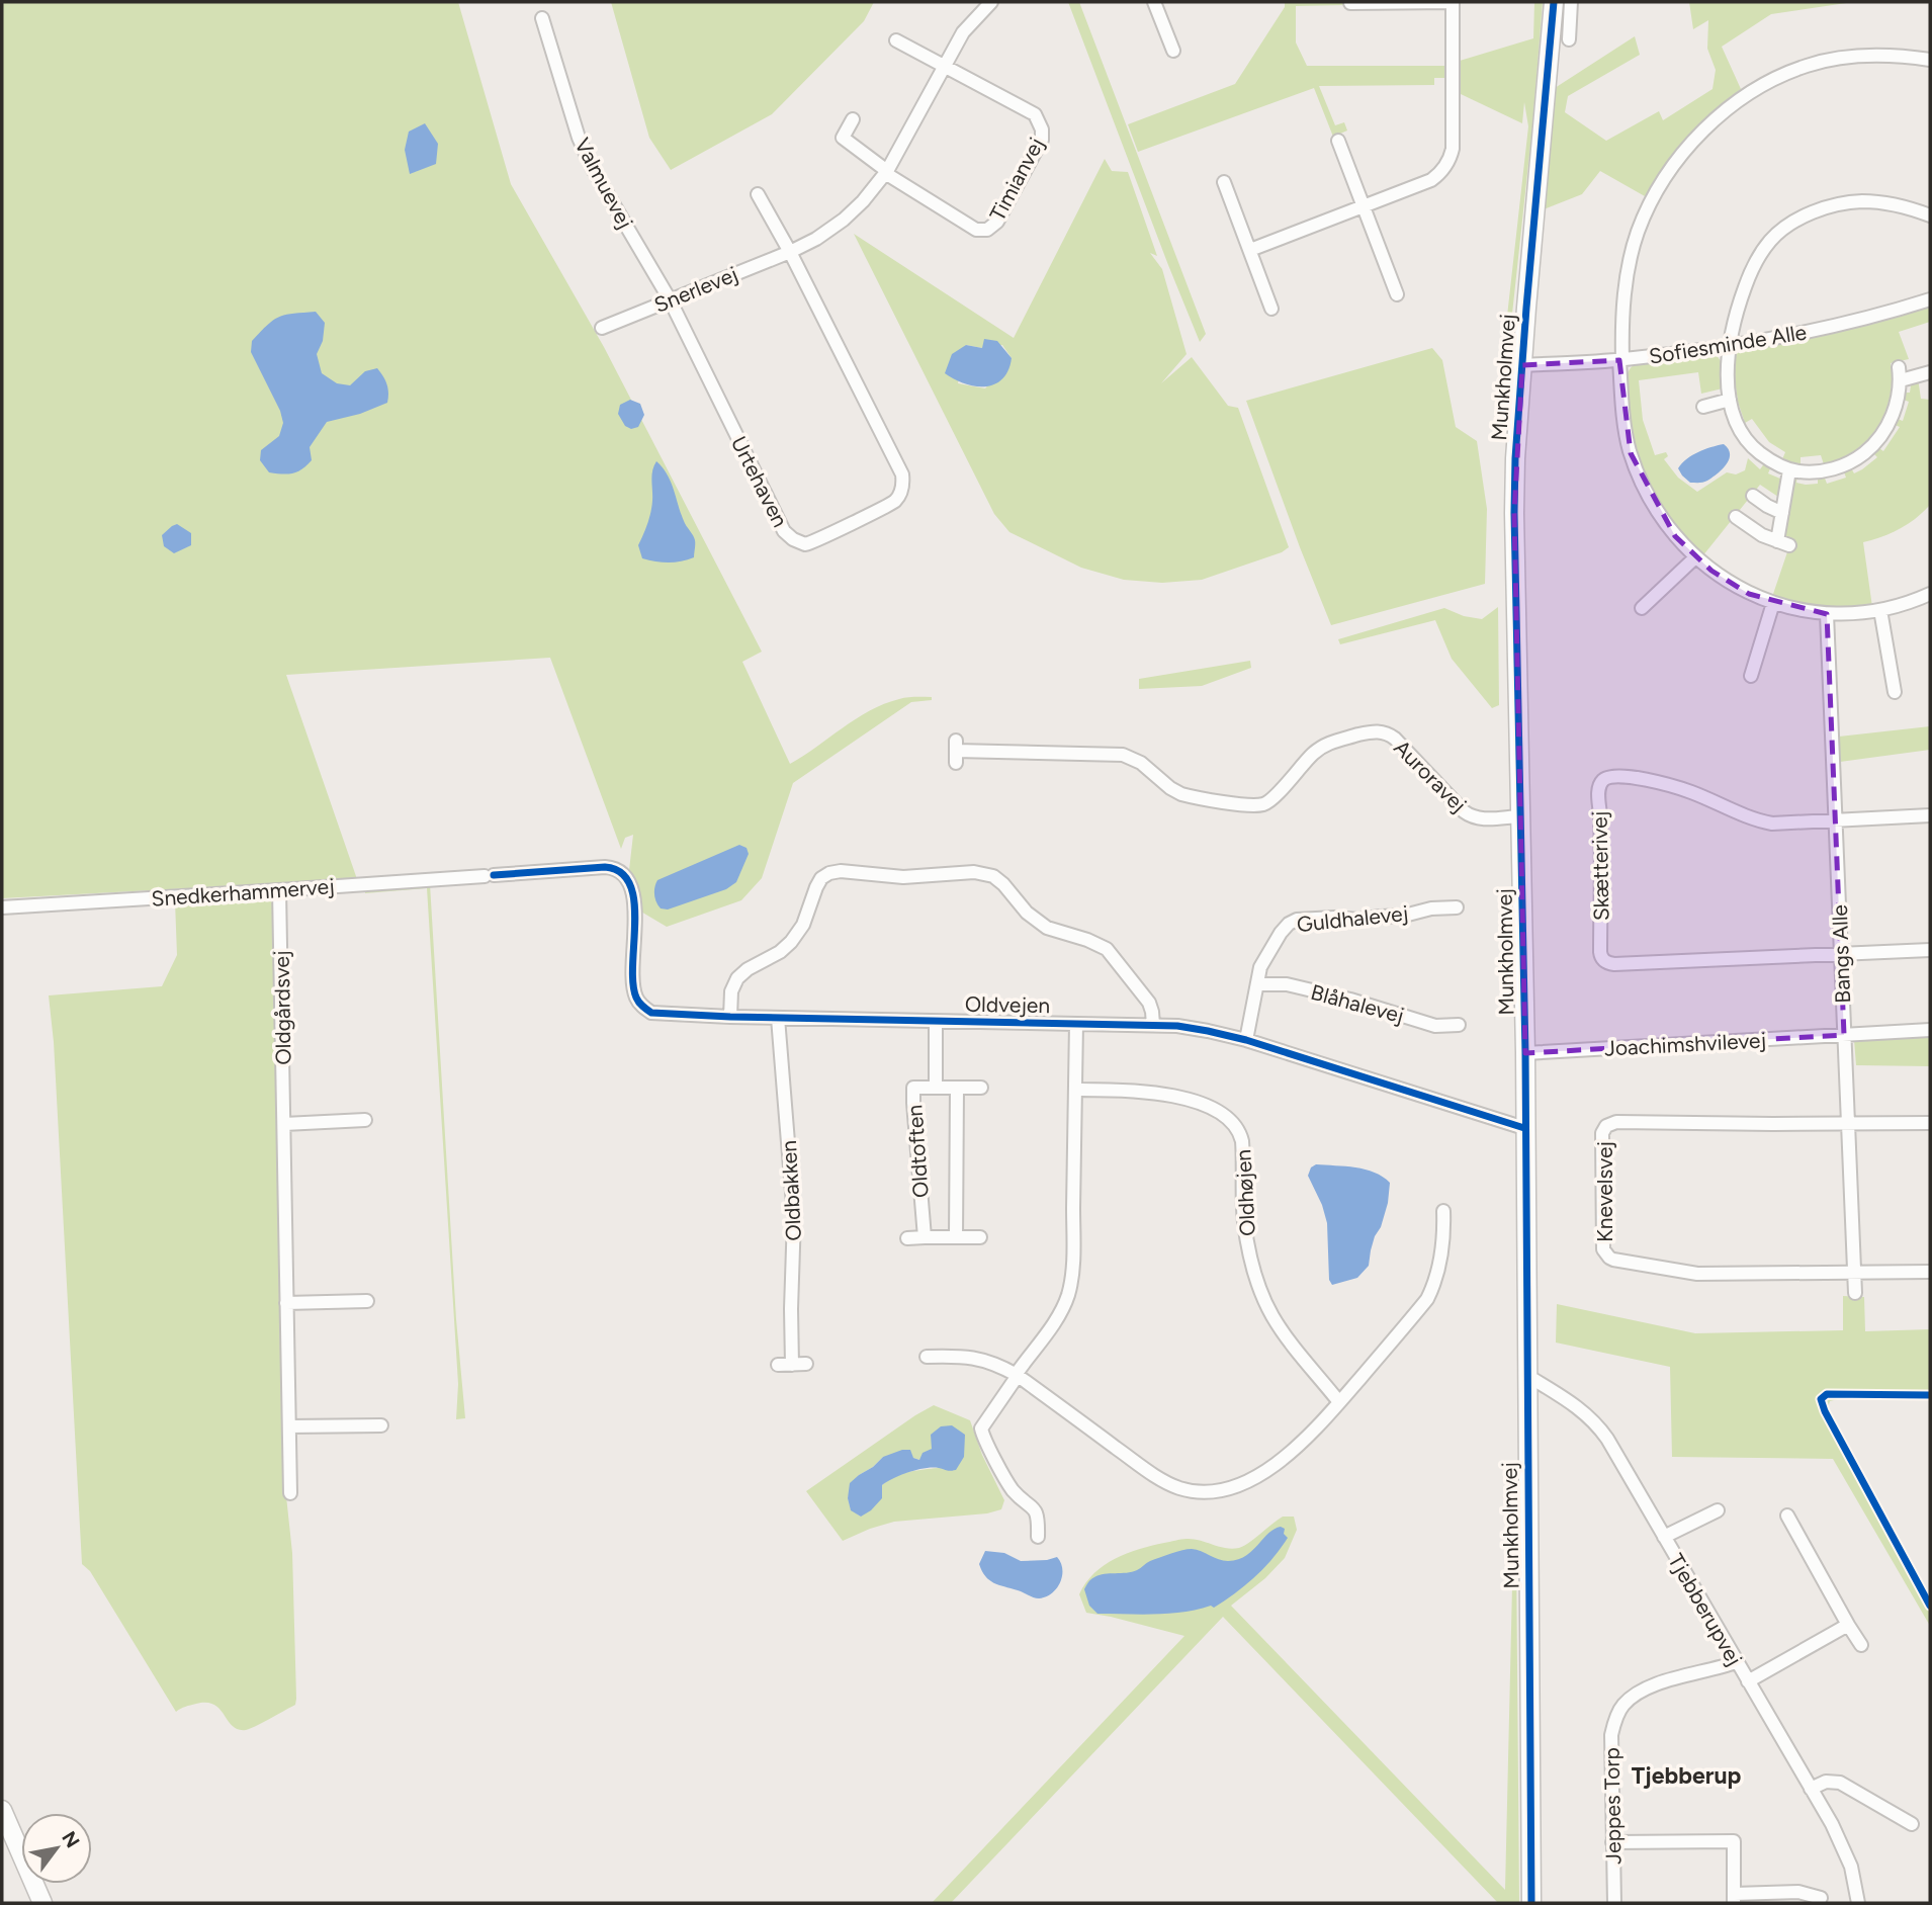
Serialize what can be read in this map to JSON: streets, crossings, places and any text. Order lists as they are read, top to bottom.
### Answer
{
  "streets": {
    "street": [
      "Timianvej",
      "Valmuevej",
      "Snerlevej",
      "Sofiesminde Alle",
      "Munkholmvej",
      "Urtehaven",
      "Auroravej",
      "Skætterivej",
      "Snedkerhammervej",
      "Guldhalevej",
      "Bangs Alle",
      "Blåhalevej",
      "Oldvejen",
      "Oldgårdsvej",
      "Joachimshvilevej",
      "Oldtoften",
      "Oldbakken",
      "Knevelsvej",
      "Oldhøjen",
      "Tjebberupvej",
      "Jeppes Torp"
    ]
  },
  "crossings": [
    ["Timianvej", "Snerlevej"],
    ["Valmuevej", "Snerlevej"],
    ["Valmuevej", "Urtehaven"],
    ["Snerlevej", "Urtehaven"],
    ["Sofiesminde Alle", "Munkholmvej"],
    ["Munkholmvej", "Auroravej"],
    ["Munkholmvej", "Oldvejen"],
    ["Munkholmvej", "Joachimshvilevej"],
    ["Munkholmvej", "Tjebberupvej"],
    ["Skætterivej", "Bangs Alle"],
    ["Snedkerhammervej", "Oldvejen"],
    ["Snedkerhammervej", "Oldgårdsvej"],
    ["Guldhalevej", "Blåhalevej"],
    ["Guldhalevej", "Oldvejen"],
    ["Bangs Alle", "Joachimshvilevej"],
    ["Bangs Alle", "Knevelsvej"],
    ["Oldvejen", "Oldtoften"],
    ["Oldvejen", "Oldbakken"],
    ["Tjebberupvej", "Jeppes Torp"]
  ],
  "districts": ["Tjebberup"],
  "north": "top right"
}
